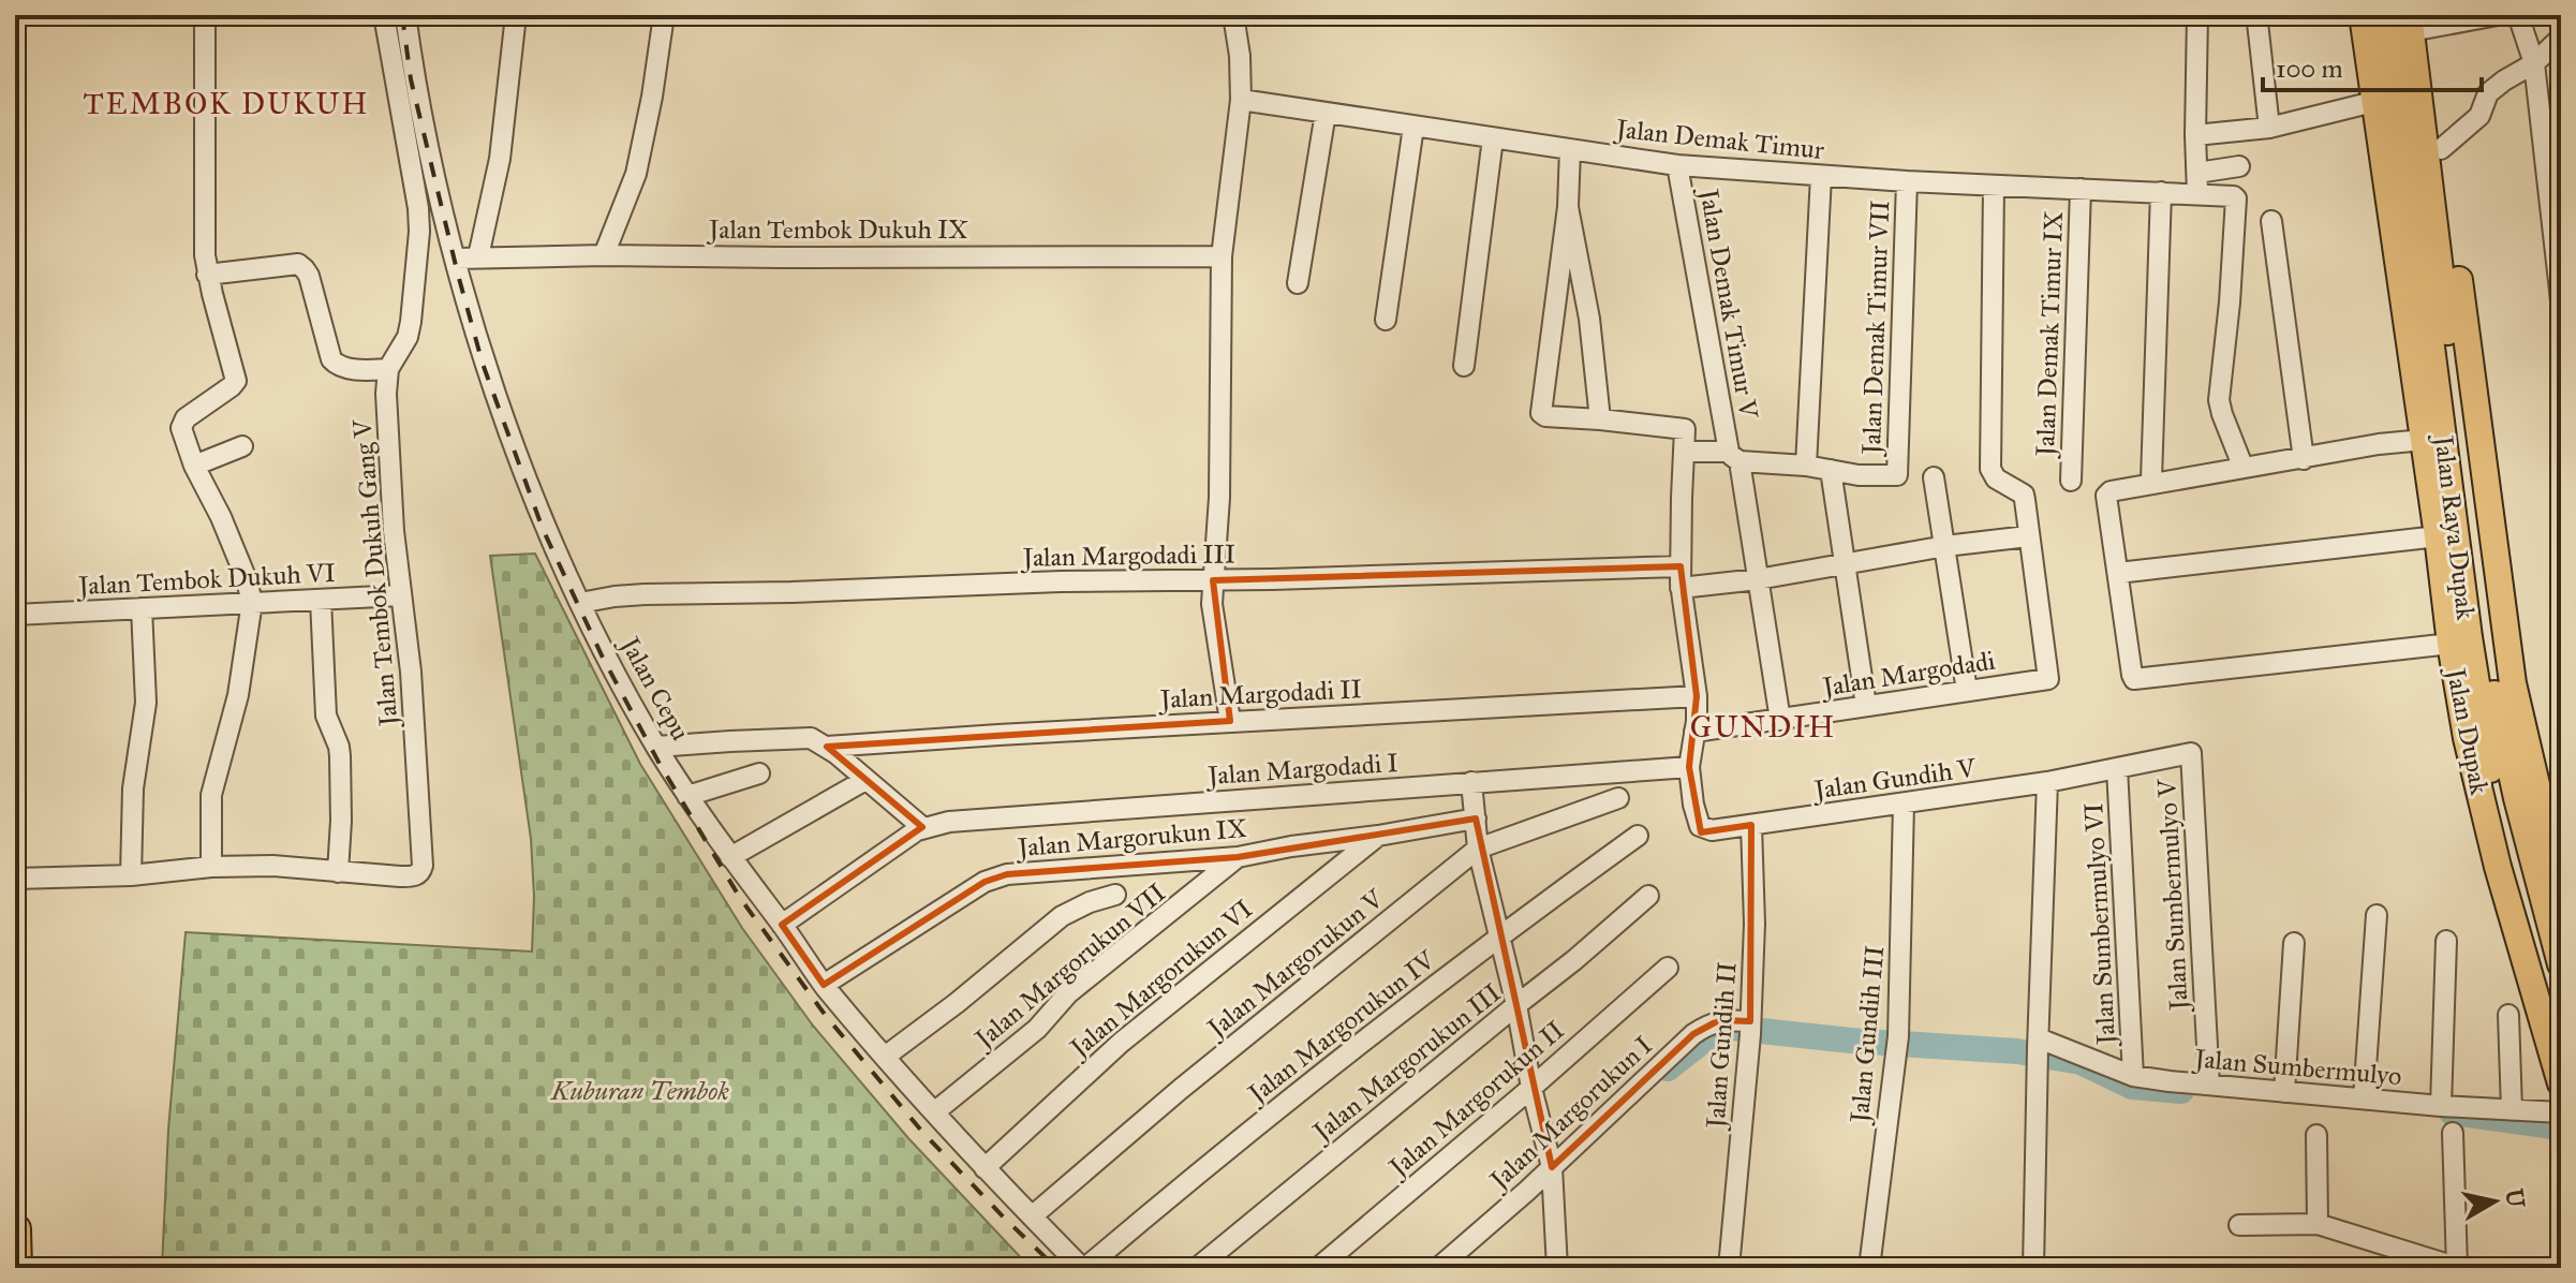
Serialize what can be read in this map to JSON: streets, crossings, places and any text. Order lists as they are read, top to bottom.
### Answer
{
  "streets": {
    "main road": ["Jalan Raya Dupak", "Jalan Dupak"],
    "street": [
      "Jalan Demak Timur",
      "Jalan Tembok Dukuh IX",
      "Jalan Demak Timur V",
      "Jalan Demak Timur VII",
      "Jalan Demak Timur IX",
      "Jalan Margodadi III",
      "Jalan Tembok Dukuh Gang V",
      "Jalan Tembok Dukuh VI",
      "Jalan Margodadi",
      "Jalan Cepu",
      "Jalan Margodadi II",
      "Jalan Margodadi I",
      "Jalan Gundih V",
      "Jalan Margorukun IX",
      "Jalan Sumbermulyo V",
      "Jalan Sumbermulyo VI",
      "Jalan Margorukun V",
      "Jalan Margorukun VII",
      "Jalan Margorukun VI",
      "Jalan Margorukun IV",
      "Jalan Gundih III",
      "Jalan Gundih II",
      "Jalan Margorukun III",
      "Jalan Sumbermulyo",
      "Jalan Margorukun II",
      "Jalan Margorukun I"
    ]
  },
  "crossings": [
    ["Jalan Demak Timur", "Jalan Demak Timur V"],
    ["Jalan Demak Timur", "Jalan Demak Timur VII"],
    ["Jalan Demak Timur", "Jalan Demak Timur IX"],
    ["Jalan Tembok Dukuh IX", "Jalan Cepu"],
    ["Jalan Demak Timur V", "Jalan Margodadi"],
    ["Jalan Raya Dupak", "Jalan Dupak"],
    ["Jalan Margodadi III", "Jalan Cepu"],
    ["Jalan Margodadi III", "Jalan Gundih V"],
    ["Jalan Tembok Dukuh Gang V", "Jalan Tembok Dukuh VI"],
    ["Jalan Margodadi", "Jalan Gundih V"],
    ["Jalan Cepu", "Jalan Margorukun IX"],
    ["Jalan Cepu", "Jalan Margorukun V"],
    ["Jalan Cepu", "Jalan Margorukun VII"],
    ["Jalan Cepu", "Jalan Margorukun VI"],
    ["Jalan Cepu", "Jalan Margorukun IV"],
    ["Jalan Margodadi II", "Jalan Gundih V"],
    ["Jalan Margodadi I", "Jalan Gundih V"],
    ["Jalan Gundih V", "Jalan Sumbermulyo V"],
    ["Jalan Gundih V", "Jalan Sumbermulyo VI"],
    ["Jalan Gundih V", "Jalan Gundih III"],
    ["Jalan Gundih V", "Jalan Gundih II"],
    ["Jalan Margorukun IX", "Jalan Margorukun VII"],
    ["Jalan Margorukun IX", "Jalan Margorukun VI"],
    ["Jalan Sumbermulyo V", "Jalan Sumbermulyo"],
    ["Jalan Sumbermulyo VI", "Jalan Sumbermulyo"],
    ["Jalan Gundih II", "Jalan Margorukun I"]
  ],
  "districts": ["TEMBOK DUKUH", "GUNDIH"],
  "parks": ["Kuburan Tembok"],
  "scale_bar": "100 m",
  "north": "right"
}
